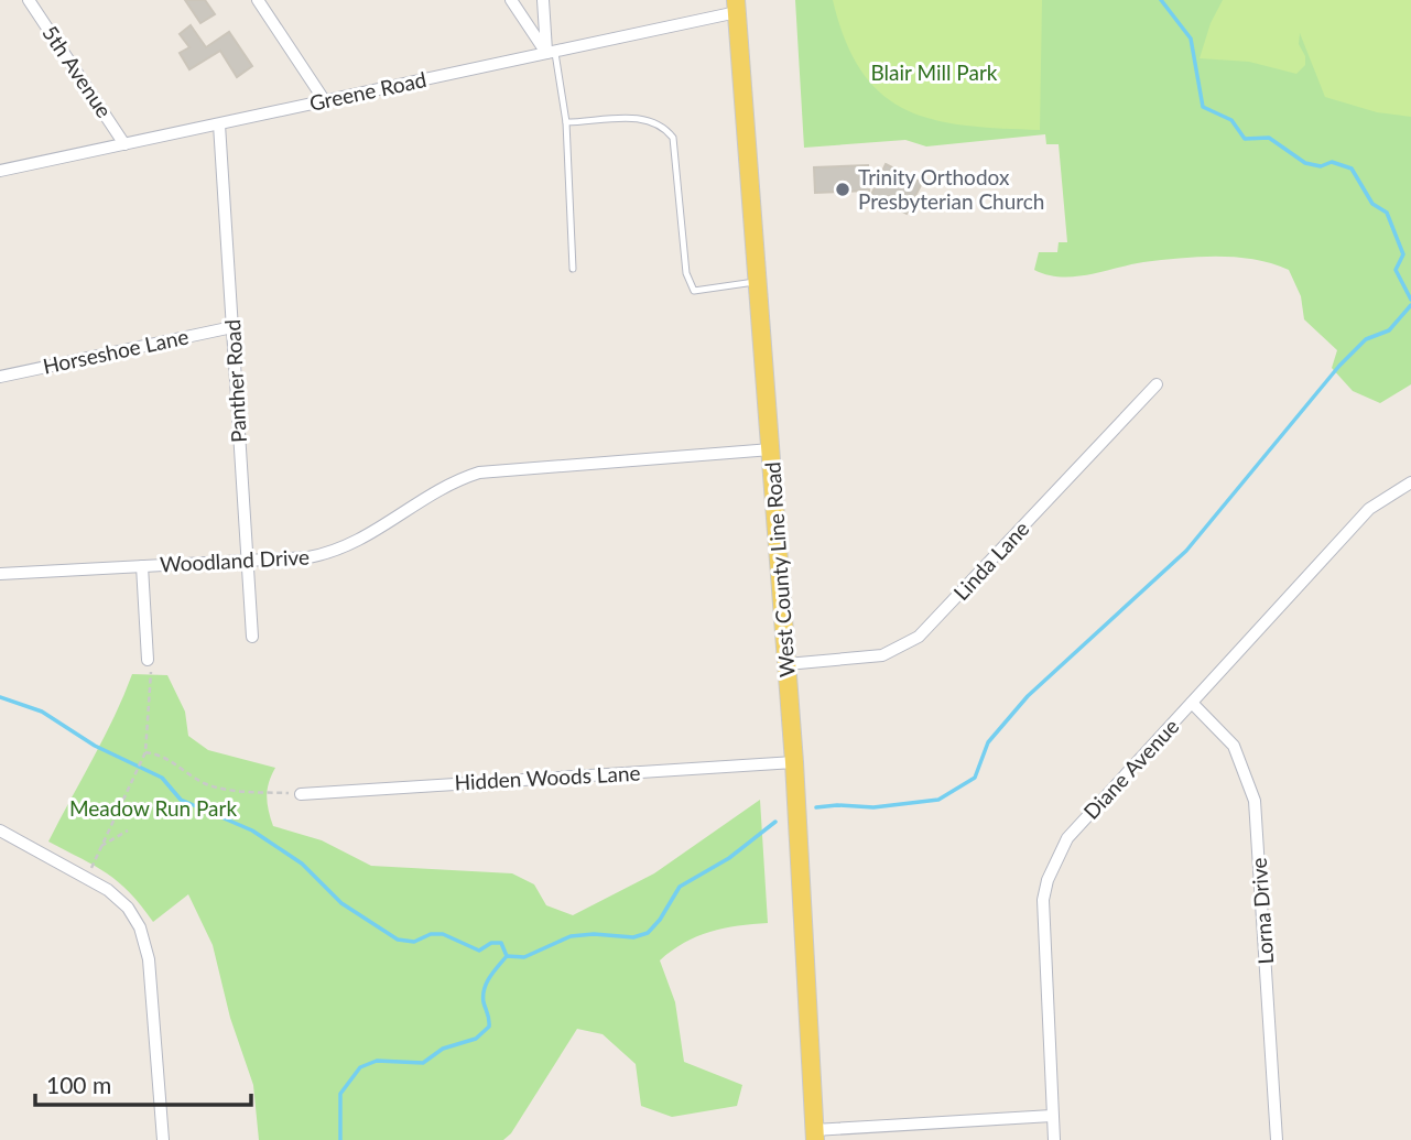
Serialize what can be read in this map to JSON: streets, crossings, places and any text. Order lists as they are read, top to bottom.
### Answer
{
  "streets": {
    "main road": ["West County Line Road"],
    "street": [
      "5th Avenue",
      "Greene Road",
      "Horseshoe Lane",
      "Panther Road",
      "Woodland Drive",
      "Linda Lane",
      "Diane Avenue",
      "Hidden Woods Lane",
      "Lorna Drive"
    ]
  },
  "crossings": [
    ["5th Avenue", "Greene Road"],
    ["Greene Road", "Panther Road"],
    ["Greene Road", "West County Line Road"],
    ["Horseshoe Lane", "Panther Road"],
    ["Panther Road", "Woodland Drive"],
    ["Woodland Drive", "West County Line Road"],
    ["Linda Lane", "West County Line Road"],
    ["West County Line Road", "Hidden Woods Lane"],
    ["Diane Avenue", "Lorna Drive"]
  ],
  "parks": ["Blair Mill Park", "Meadow Run Park"],
  "places": ["Trinity Orthodox Presbyterian Church"],
  "scale_bar": "100 m"
}
